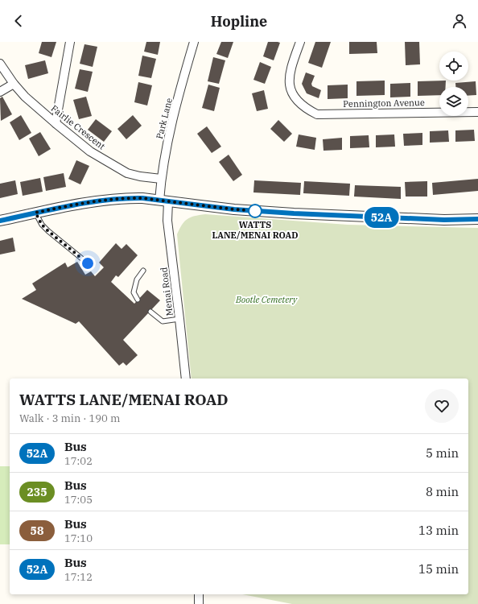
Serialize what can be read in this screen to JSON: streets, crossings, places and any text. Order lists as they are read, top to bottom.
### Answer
{
  "streets": {
    "street": [
      "Pennington Avenue",
      "Park Lane",
      "Fairlie Crescent",
      "Menai Road"
    ]
  },
  "crossings": [
    ["Park Lane", "Fairlie Crescent"],
    ["Park Lane", "Menai Road"]
  ],
  "parks": ["Bootle Cemetery"],
  "places": ["WATTS LANE/MENAI ROAD"],
  "lines": ["bus line 52A"],
  "page": {
    "header": "Hopline",
    "on_map": "52A",
    "heading": ["WATTS LANE/MENAI ROAD", "Walk · 3 min · 190 m"],
    "list": [
      {
        "mark": "52A",
        "name": "Bus",
        "note": "17:02",
        "value": "5 min"
      },
      {
        "mark": "235",
        "name": "Bus",
        "note": "17:05",
        "value": "8 min"
      },
      {
        "mark": "58",
        "name": "Bus",
        "note": "17:10",
        "value": "13 min"
      },
      {
        "mark": "52A",
        "name": "Bus",
        "note": "17:12",
        "value": "15 min"
      }
    ]
  }
}
